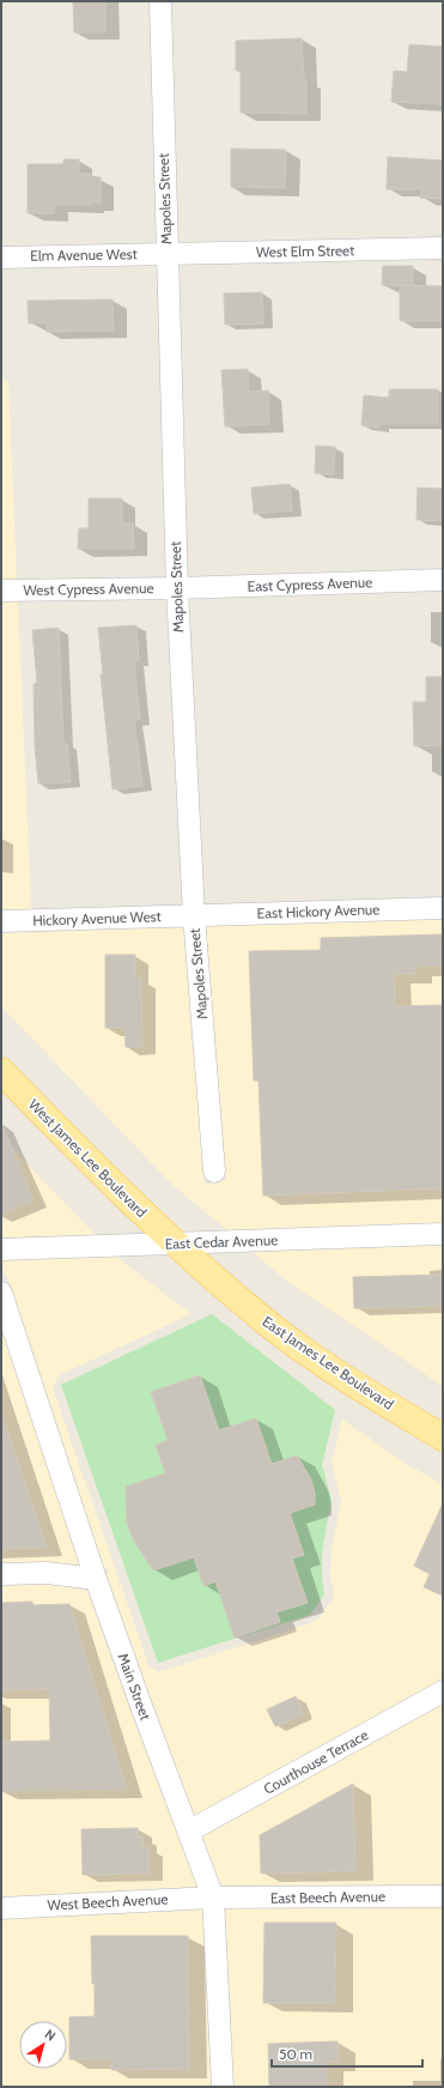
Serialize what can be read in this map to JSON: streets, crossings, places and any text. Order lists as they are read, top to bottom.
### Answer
{
  "streets": {
    "main road": ["West James Lee Boulevard", "East James Lee Boulevard"],
    "street": [
      "Mapoles Street",
      "West Elm Street",
      "Elm Avenue West",
      "East Cypress Avenue",
      "West Cypress Avenue",
      "East Hickory Avenue",
      "Hickory Avenue West",
      "East Cedar Avenue",
      "Main Street",
      "Courthouse Terrace",
      "East Beech Avenue",
      "West Beech Avenue"
    ]
  },
  "crossings": [
    ["Mapoles Street", "West Elm Street"],
    ["Mapoles Street", "Elm Avenue West"],
    ["Mapoles Street", "East Cypress Avenue"],
    ["Mapoles Street", "West Cypress Avenue"],
    ["Mapoles Street", "East Hickory Avenue"],
    ["Mapoles Street", "Hickory Avenue West"],
    ["West Elm Street", "Elm Avenue West"],
    ["East Cypress Avenue", "West Cypress Avenue"],
    ["East Hickory Avenue", "Hickory Avenue West"],
    ["West James Lee Boulevard", "East Cedar Avenue"],
    ["West James Lee Boulevard", "East James Lee Boulevard"],
    ["East Cedar Avenue", "East James Lee Boulevard"],
    ["Main Street", "Courthouse Terrace"],
    ["Main Street", "East Beech Avenue"],
    ["Main Street", "West Beech Avenue"],
    ["East Beech Avenue", "West Beech Avenue"]
  ],
  "scale_bar": "50 m",
  "north": "top right"
}
